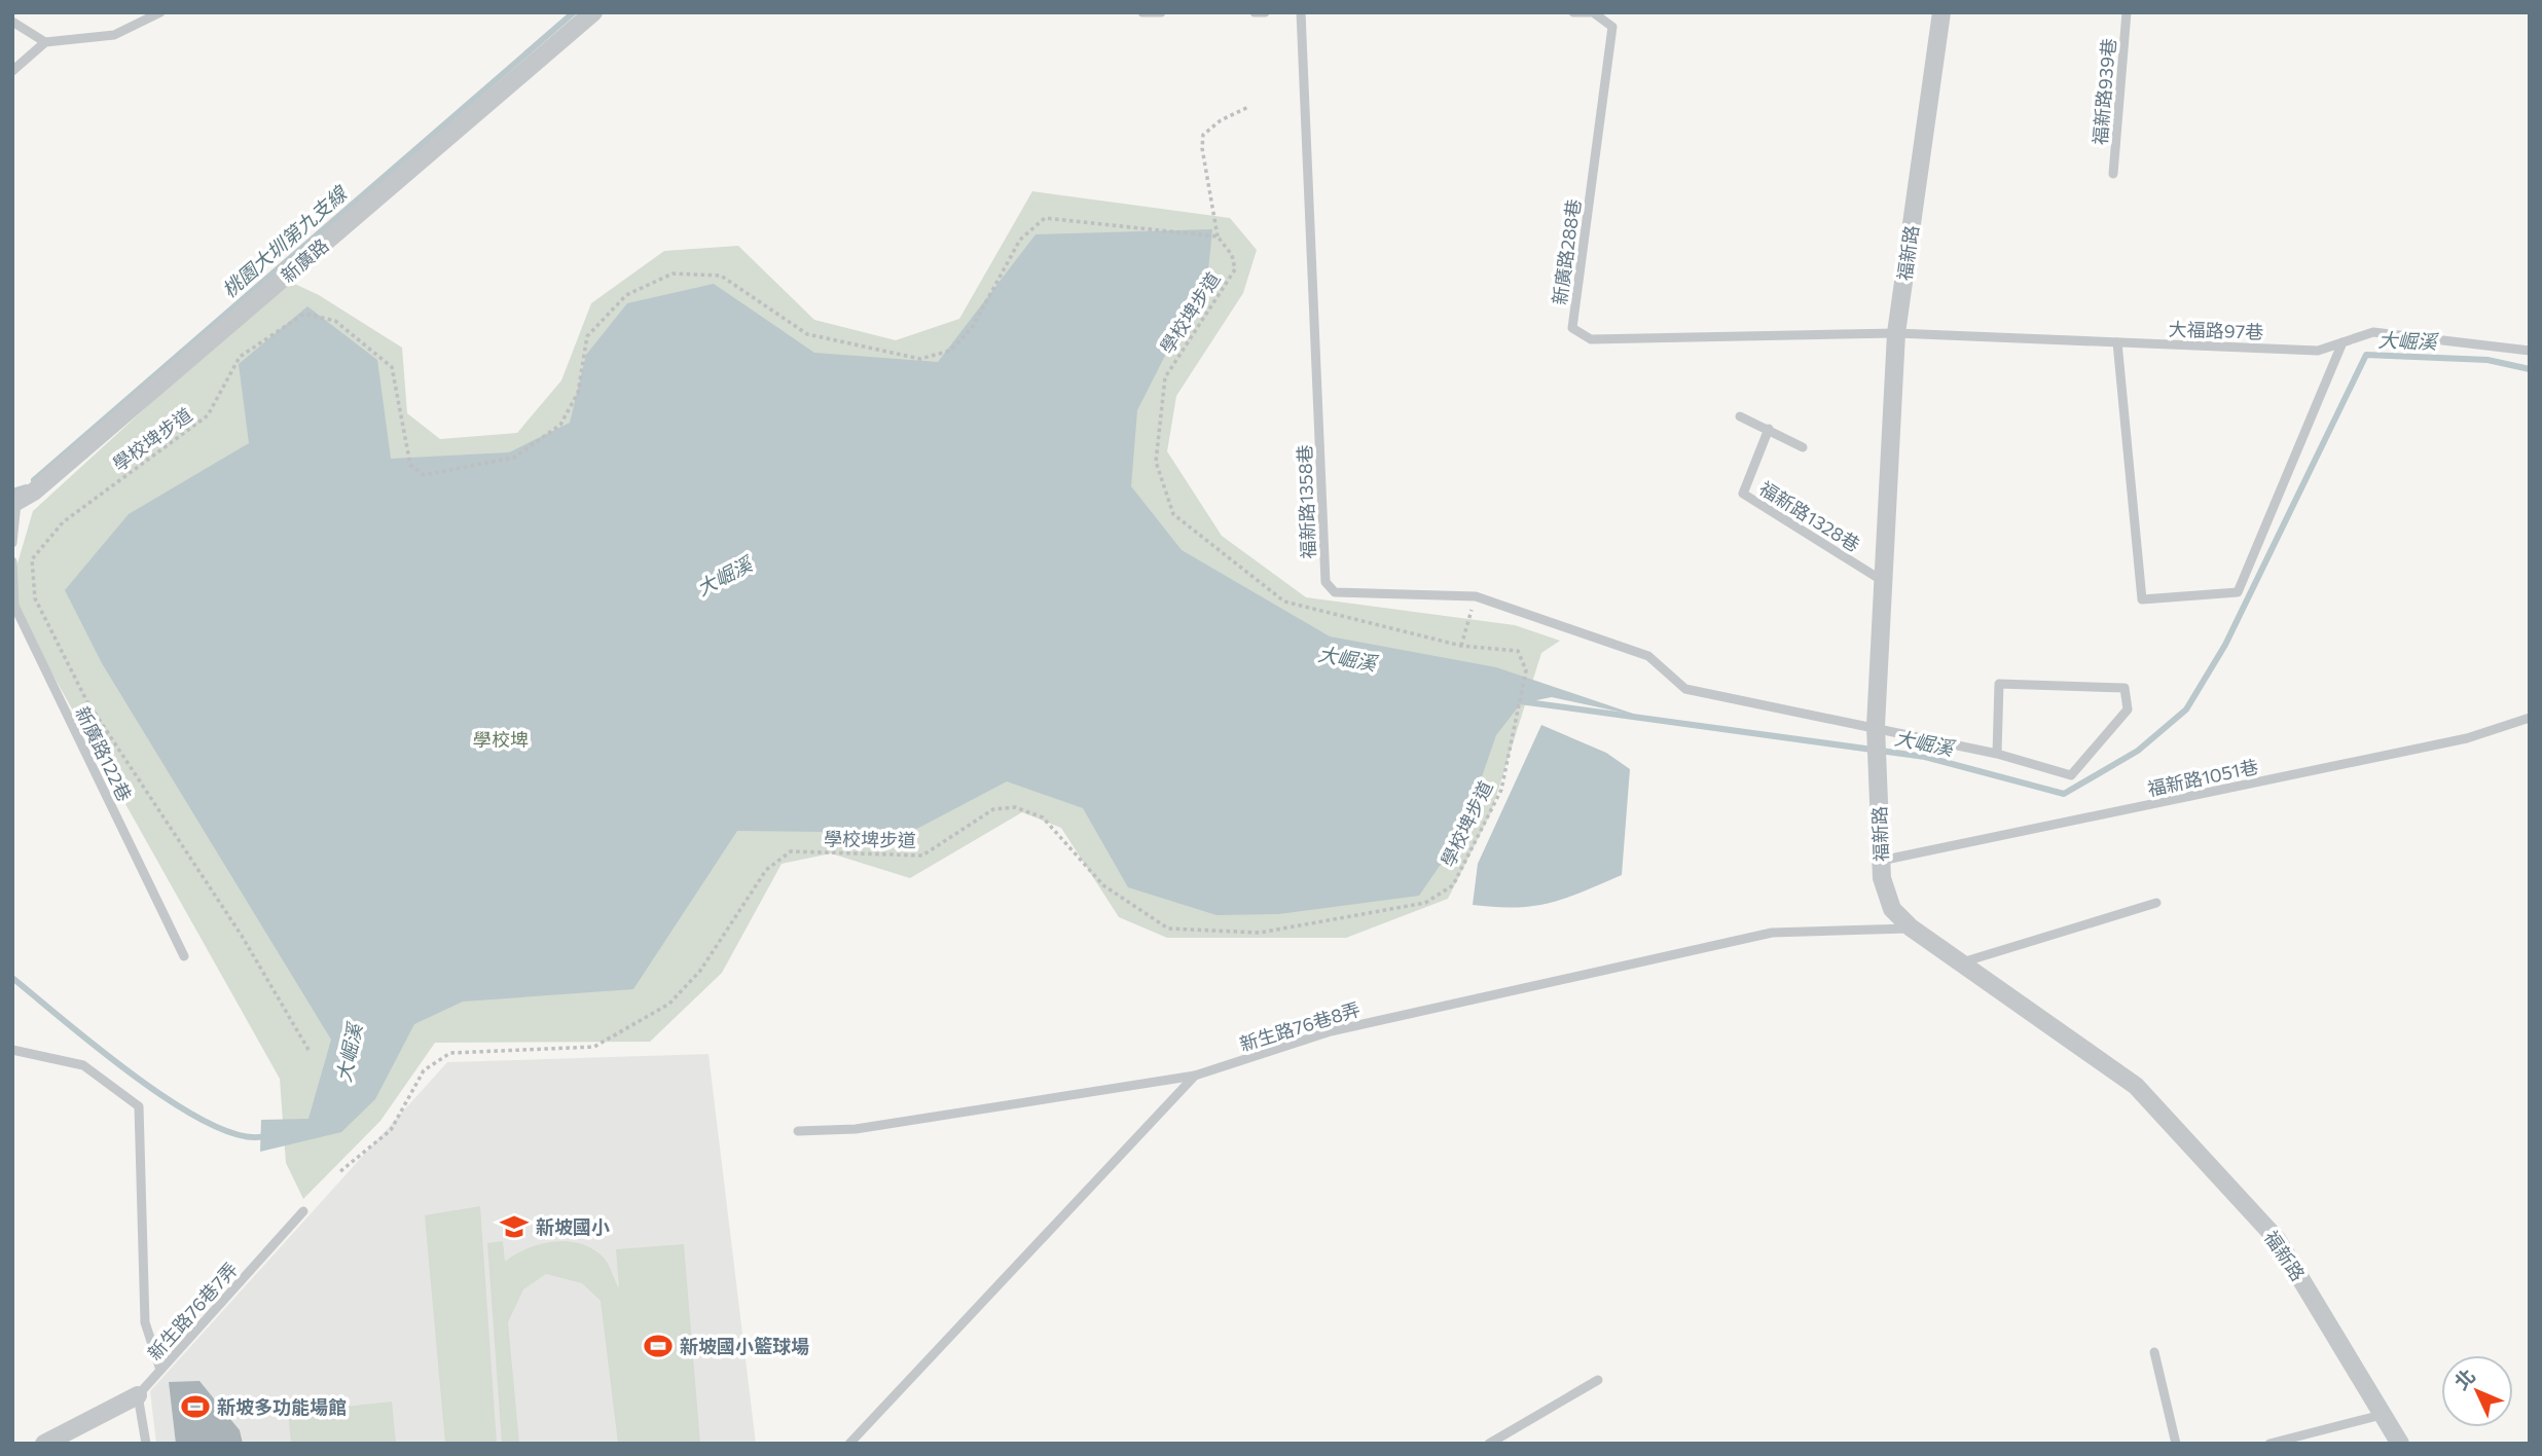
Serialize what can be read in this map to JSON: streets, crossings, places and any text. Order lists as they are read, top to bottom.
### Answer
{
  "streets": {
    "street": ["福新路", "新廣路"],
    "lane": [
      "福新路939巷",
      "新廣路288巷",
      "大福路97巷",
      "福新路1358巷",
      "福新路1328巷",
      "新廣路122巷",
      "福新路1051巷",
      "新生路76巷8弄",
      "新生路76巷7弄"
    ],
    "path": ["學校埤步道"]
  },
  "crossings": [
    ["新廣路288巷", "福新路"],
    ["新廣路288巷", "大福路97巷"],
    ["福新路", "大福路97巷"],
    ["福新路", "福新路1358巷"],
    ["福新路", "福新路1328巷"],
    ["福新路", "福新路1051巷"],
    ["福新路", "新生路76巷8弄"]
  ],
  "water": ["桃園大圳第九支線", "大崛溪"],
  "parks": ["學校埤"],
  "places": {
    "school or university": ["新坡國小"],
    "sports": ["新坡國小籃球場", "新坡多功能場館"]
  },
  "north": "top left"
}
